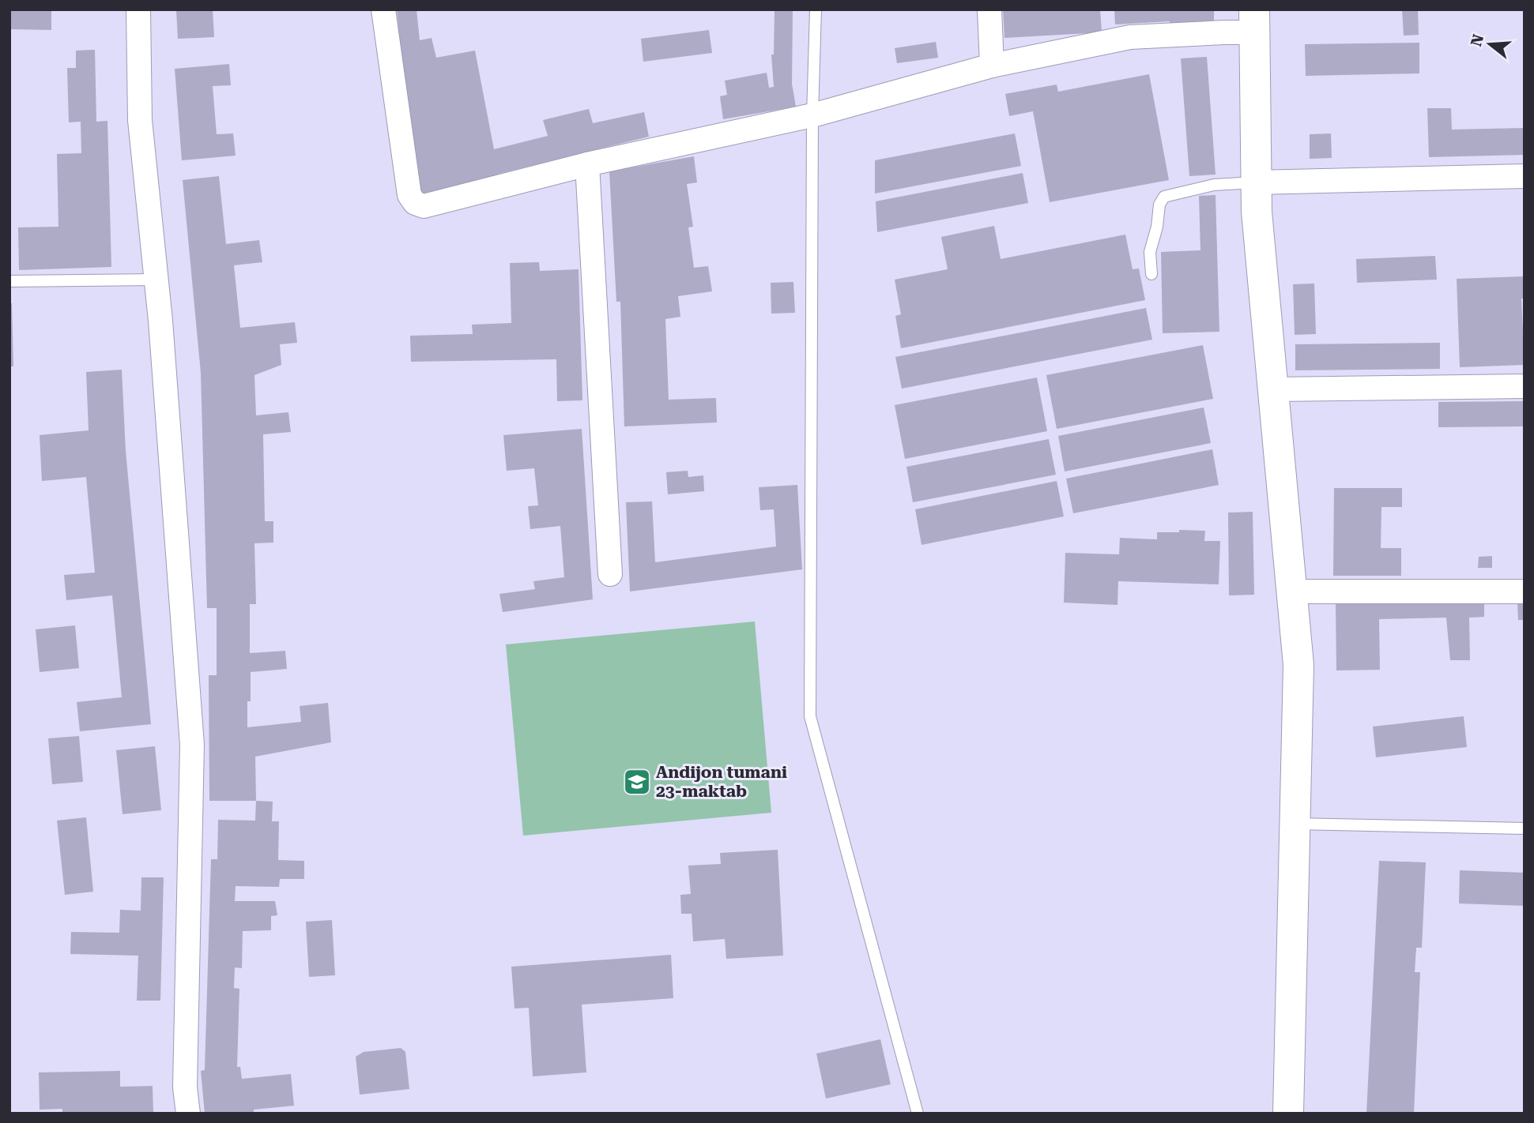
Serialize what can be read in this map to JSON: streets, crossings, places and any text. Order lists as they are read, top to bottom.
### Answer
{
  "places": {
    "school or university": ["Andijon tumani 23-maktab"]
  },
  "north": "left"
}
